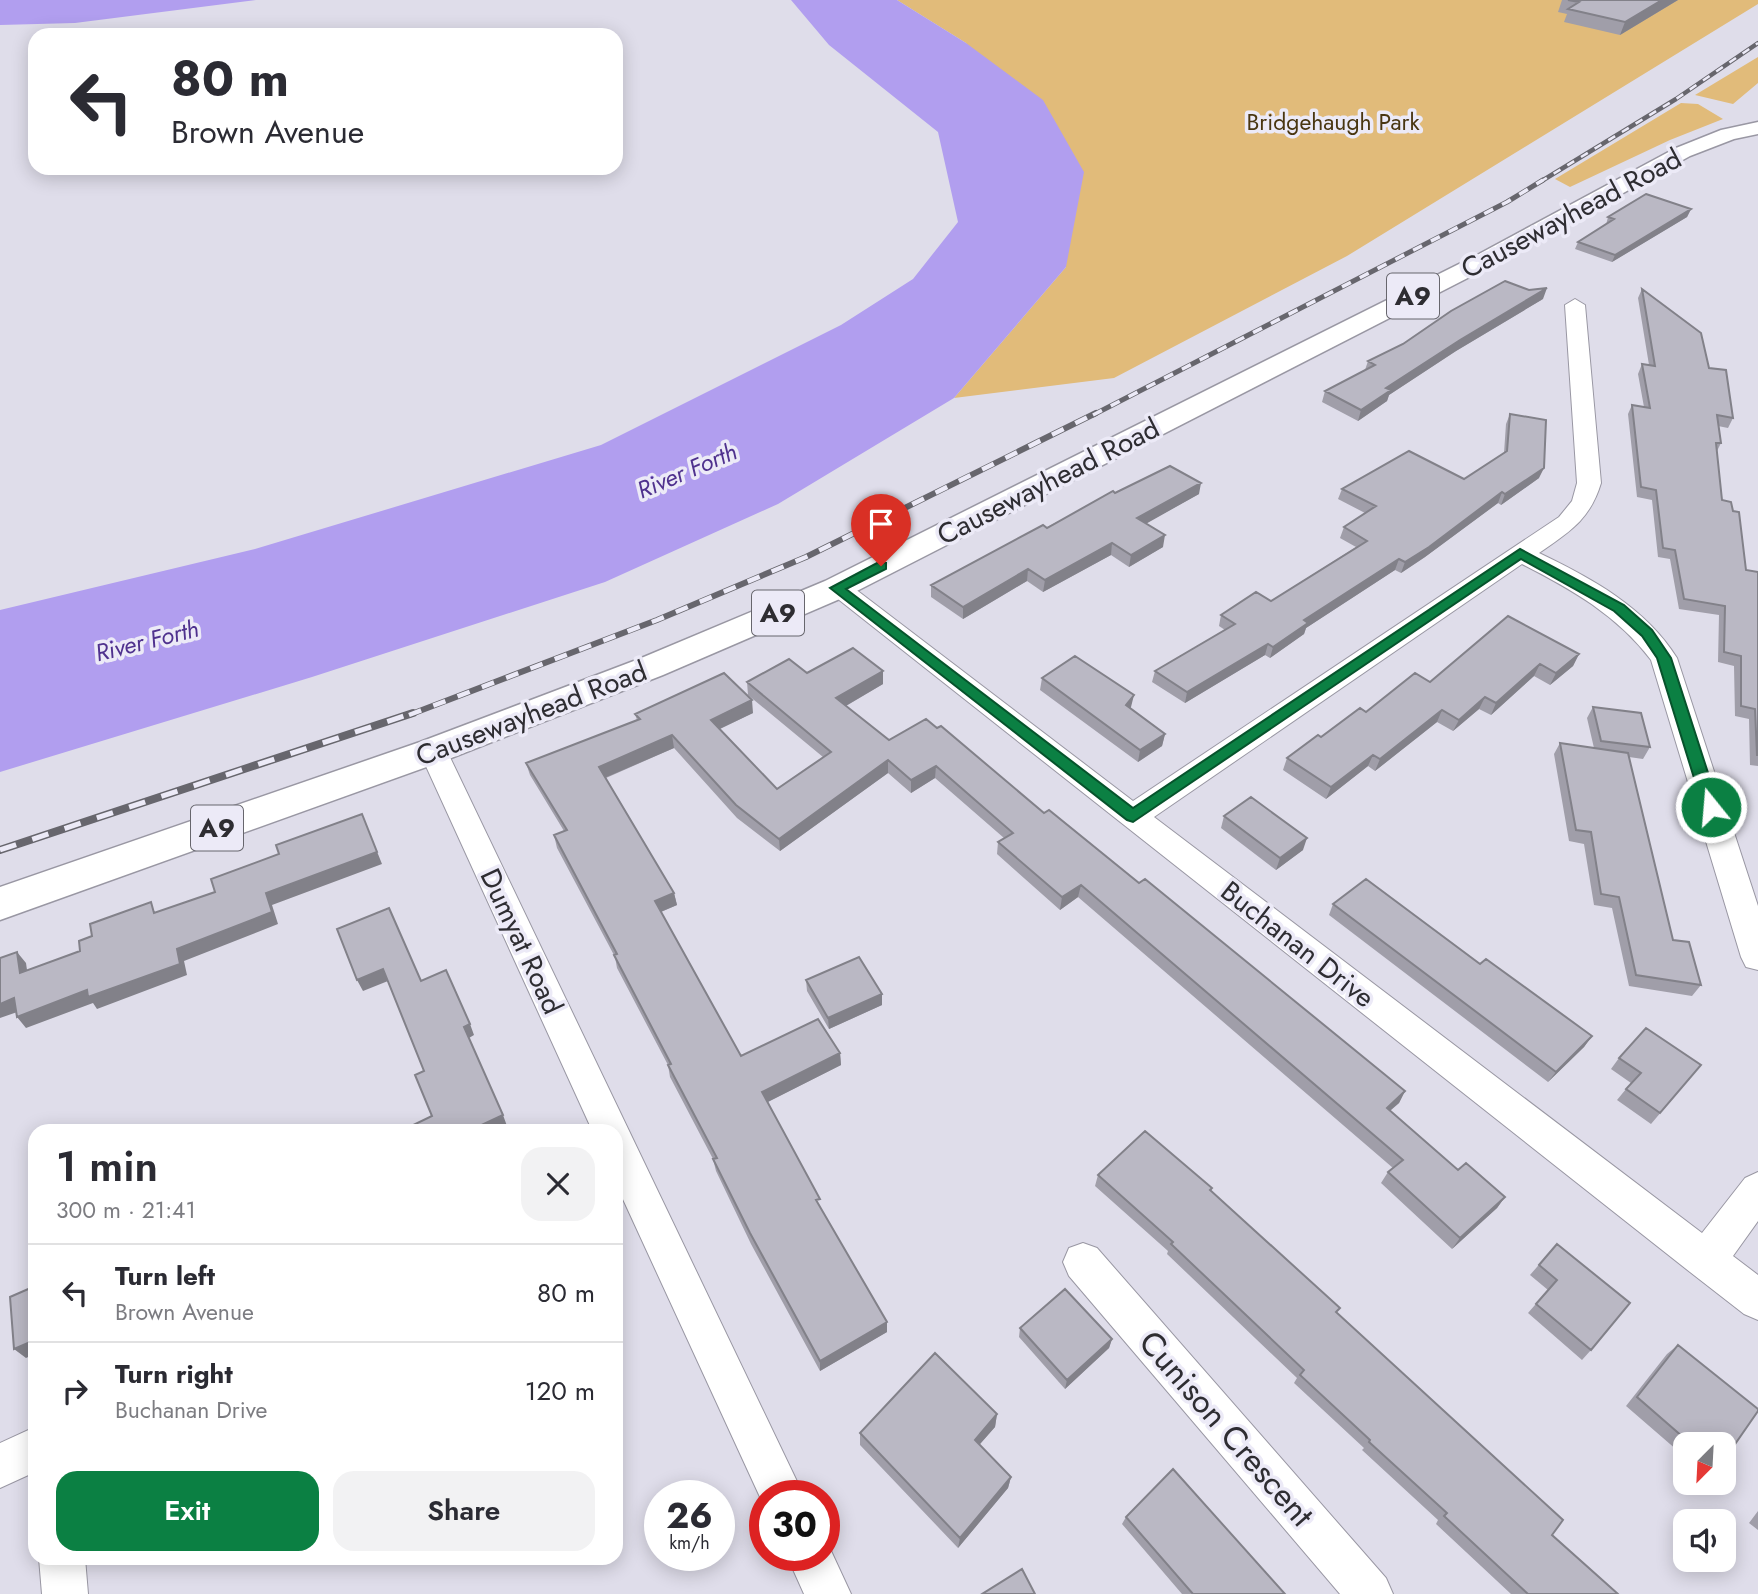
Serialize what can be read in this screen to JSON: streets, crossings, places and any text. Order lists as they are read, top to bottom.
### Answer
{
  "streets": {
    "main road": ["Causewayhead Road", "A9"],
    "street": ["Dumyat Road", "Buchanan Drive", "Cunison Crescent"]
  },
  "crossings": [
    ["Causewayhead Road", "Dumyat Road"],
    ["Causewayhead Road", "Buchanan Drive"]
  ],
  "water": ["River Forth"],
  "parks": ["Bridgehaugh Park"],
  "north": "bottom left",
  "page": {
    "turn": ["80 m", "Brown Avenue"],
    "heading": ["1 min", "300 m · 21:41"],
    "list": [
      {
        "name": "Turn left",
        "note": "Brown Avenue",
        "value": "80 m"
      },
      {
        "name": "Turn right",
        "note": "Buchanan Drive",
        "value": "120 m"
      }
    ],
    "buttons": ["Exit", "Share"],
    "speed": "26 km/h",
    "limit": "30"
  }
}
